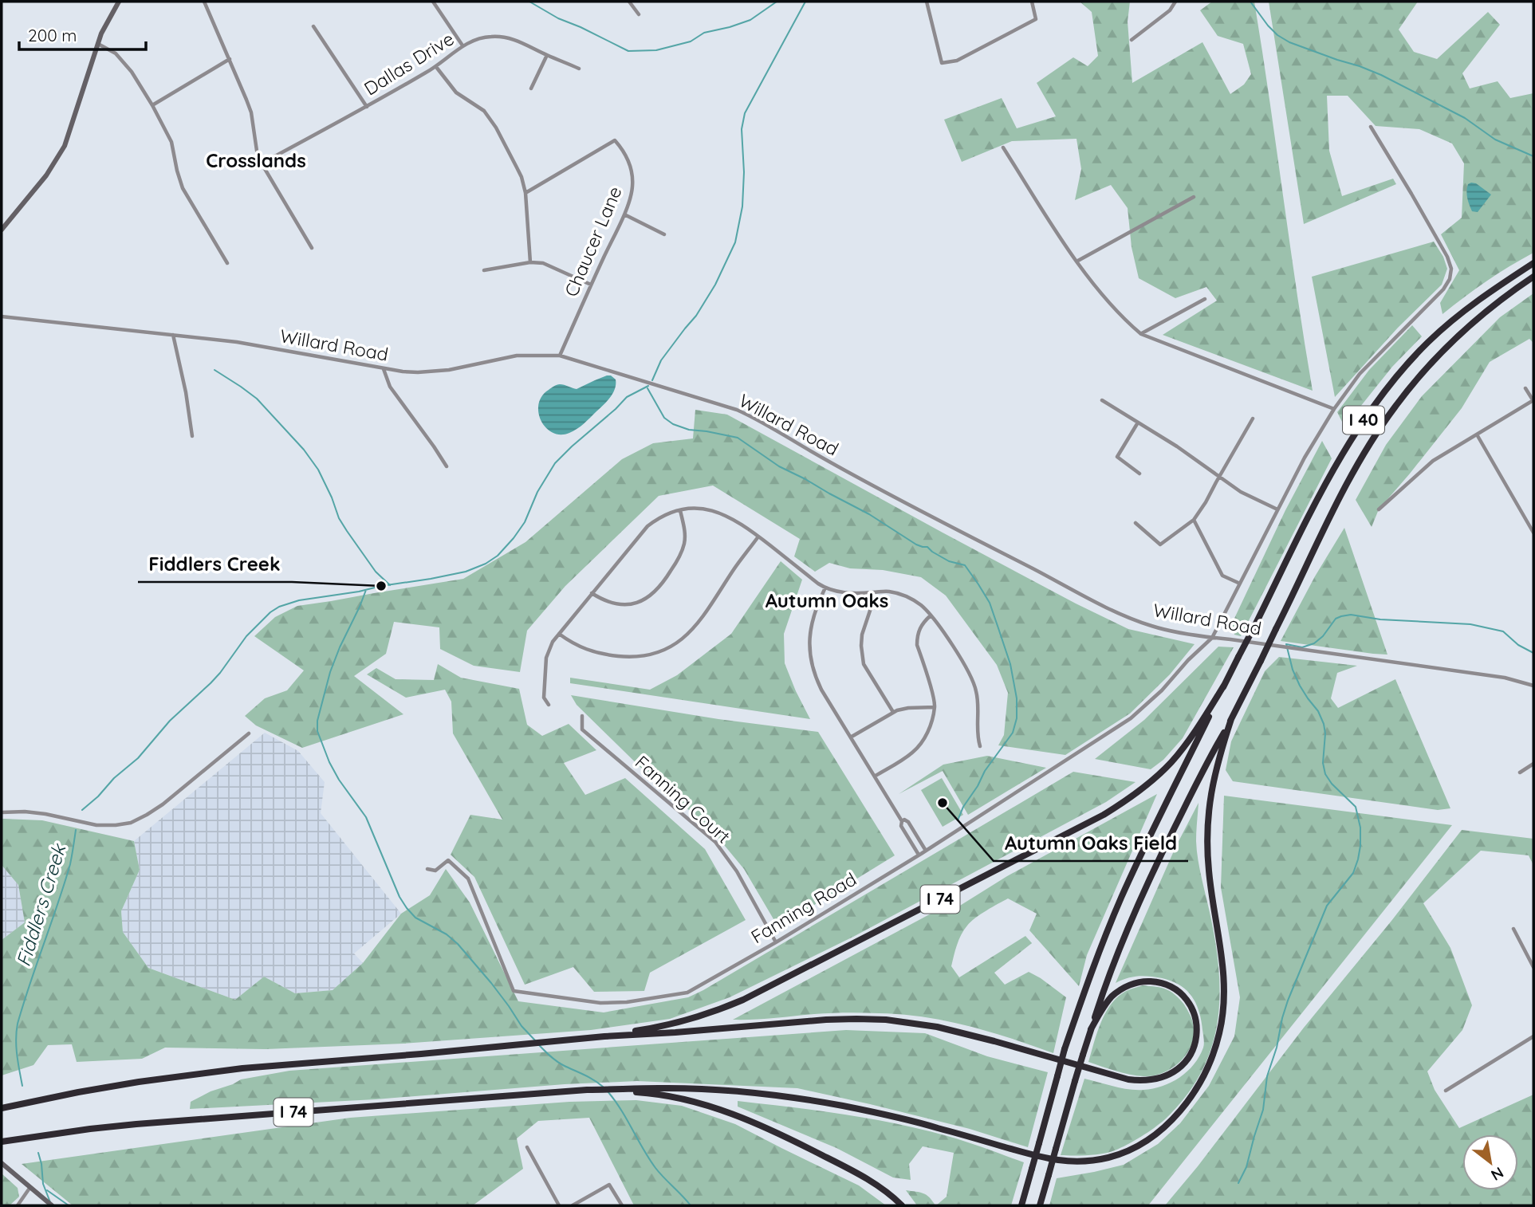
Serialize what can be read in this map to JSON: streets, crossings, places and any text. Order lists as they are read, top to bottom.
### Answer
{
  "streets": {
    "highway": ["I 40", "I 74"],
    "street": [
      "Dallas Drive",
      "Chaucer Lane",
      "Willard Road",
      "Fanning Court",
      "Fanning Road"
    ]
  },
  "crossings": [
    ["Chaucer Lane", "Willard Road"],
    ["Willard Road", "Fanning Road"],
    ["I 40", "I 74"],
    ["Fanning Court", "Fanning Road"]
  ],
  "districts": ["Crosslands", "Autumn Oaks"],
  "water": ["Fiddlers Creek"],
  "places": ["Fiddlers Creek", "Autumn Oaks Field"],
  "scale_bar": "200 m",
  "north": "bottom right"
}
